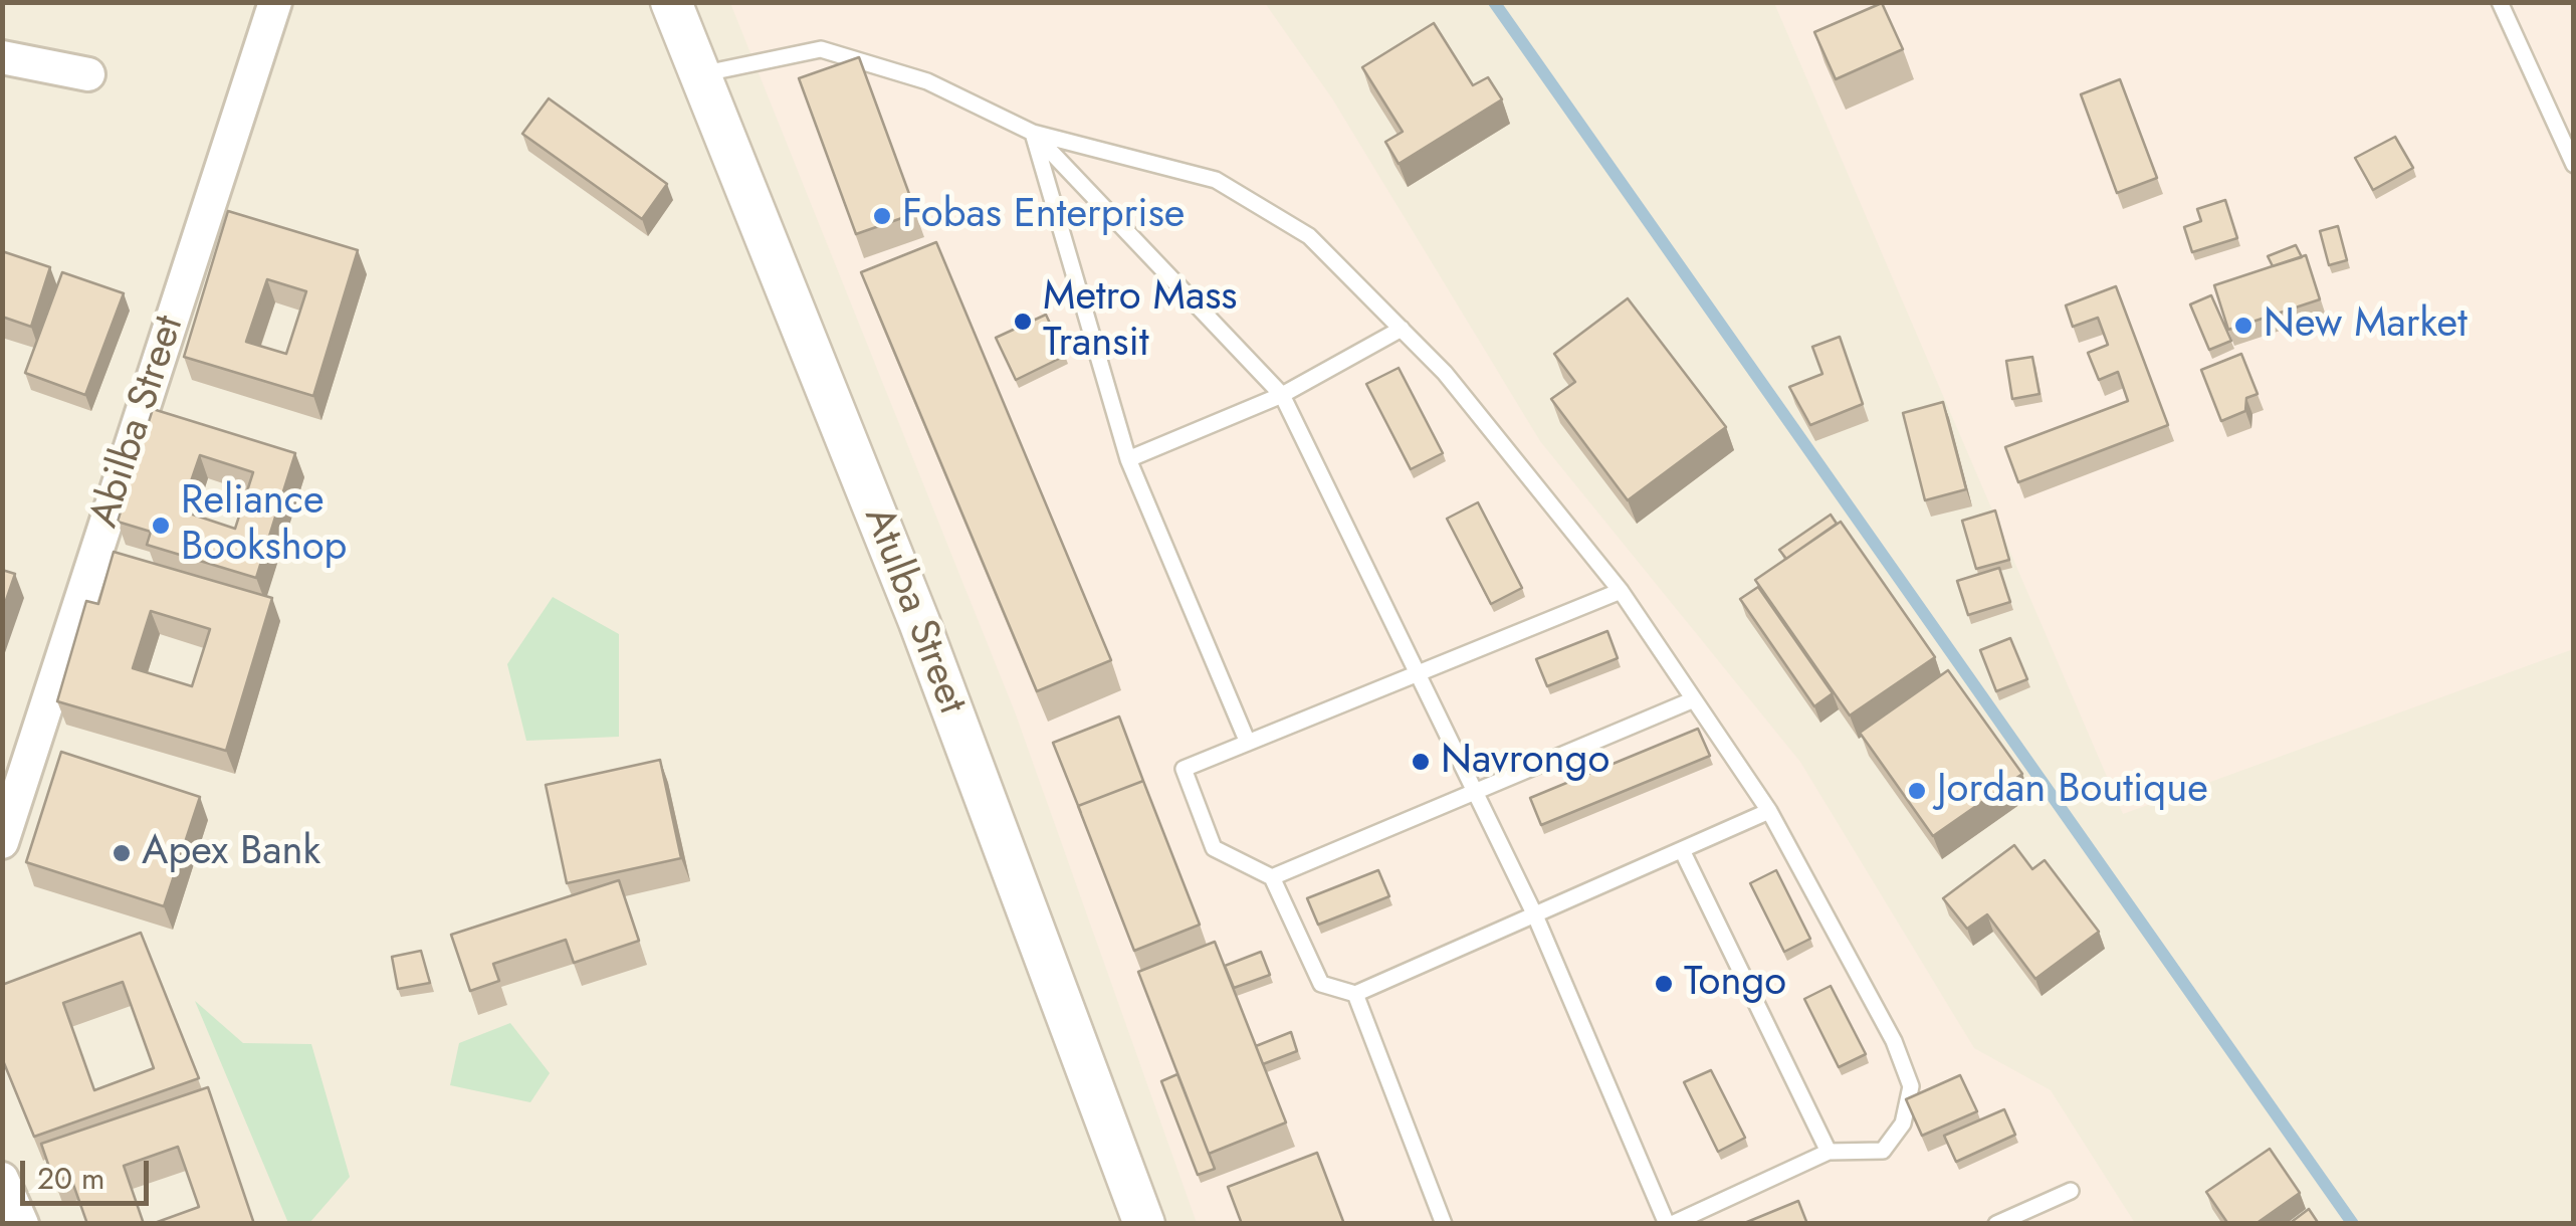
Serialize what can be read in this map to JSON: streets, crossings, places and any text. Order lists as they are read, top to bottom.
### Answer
{
  "streets": {
    "street": ["Abilba Street", "Atulba Street"]
  },
  "places": [
    "Fobas Enterprise",
    "Metro Mass Transit",
    "New Market",
    "Reliance Bookshop",
    "Navrongo",
    "Jordan Boutique",
    "Apex Bank",
    "Tongo"
  ],
  "scale_bar": "20 m"
}
